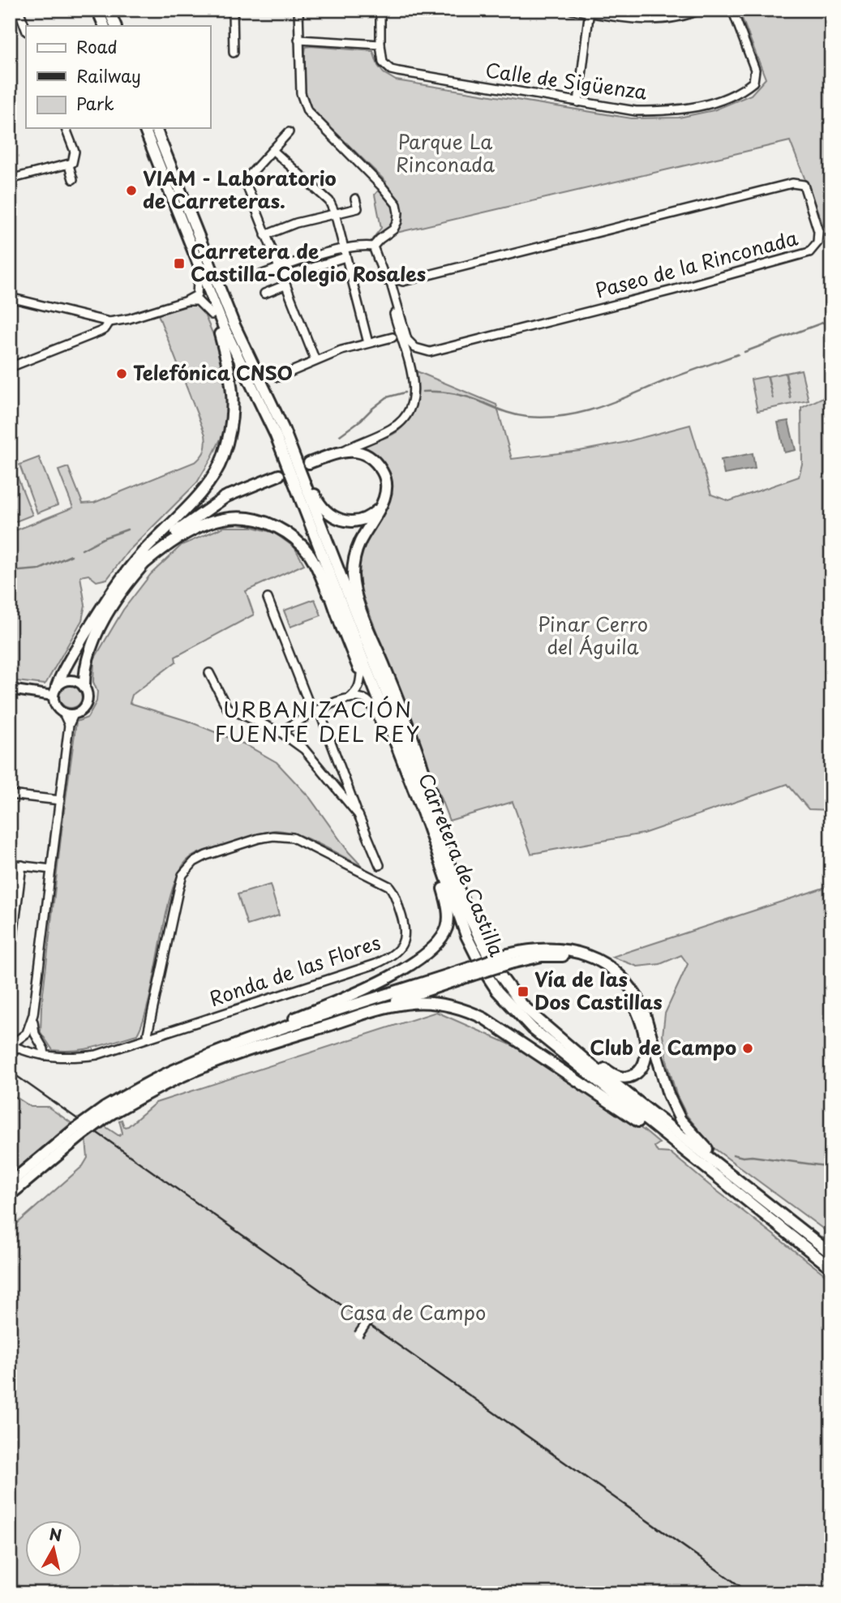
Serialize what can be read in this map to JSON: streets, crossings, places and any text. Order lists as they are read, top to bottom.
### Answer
{
  "streets": {
    "highway": ["Carretera de Castilla"],
    "street": ["Calle de Sigüenza", "Paseo de la Rinconada", "Ronda de las Flores"]
  },
  "districts": ["URBANIZACIÓN FUENTE DEL REY"],
  "parks": ["Parque La Rinconada", "Pinar Cerro del Águila", "Casa de Campo"],
  "places": {
    "other": ["VIAM - Laboratorio de Carreteras.", "Telefónica CNSO", "Club de Campo"],
    "transit": ["Carretera de Castilla-Colegio Rosales", "Vía de las Dos Castillas"]
  },
  "legend": ["Road", "Railway", "Park"],
  "north": "top"
}
